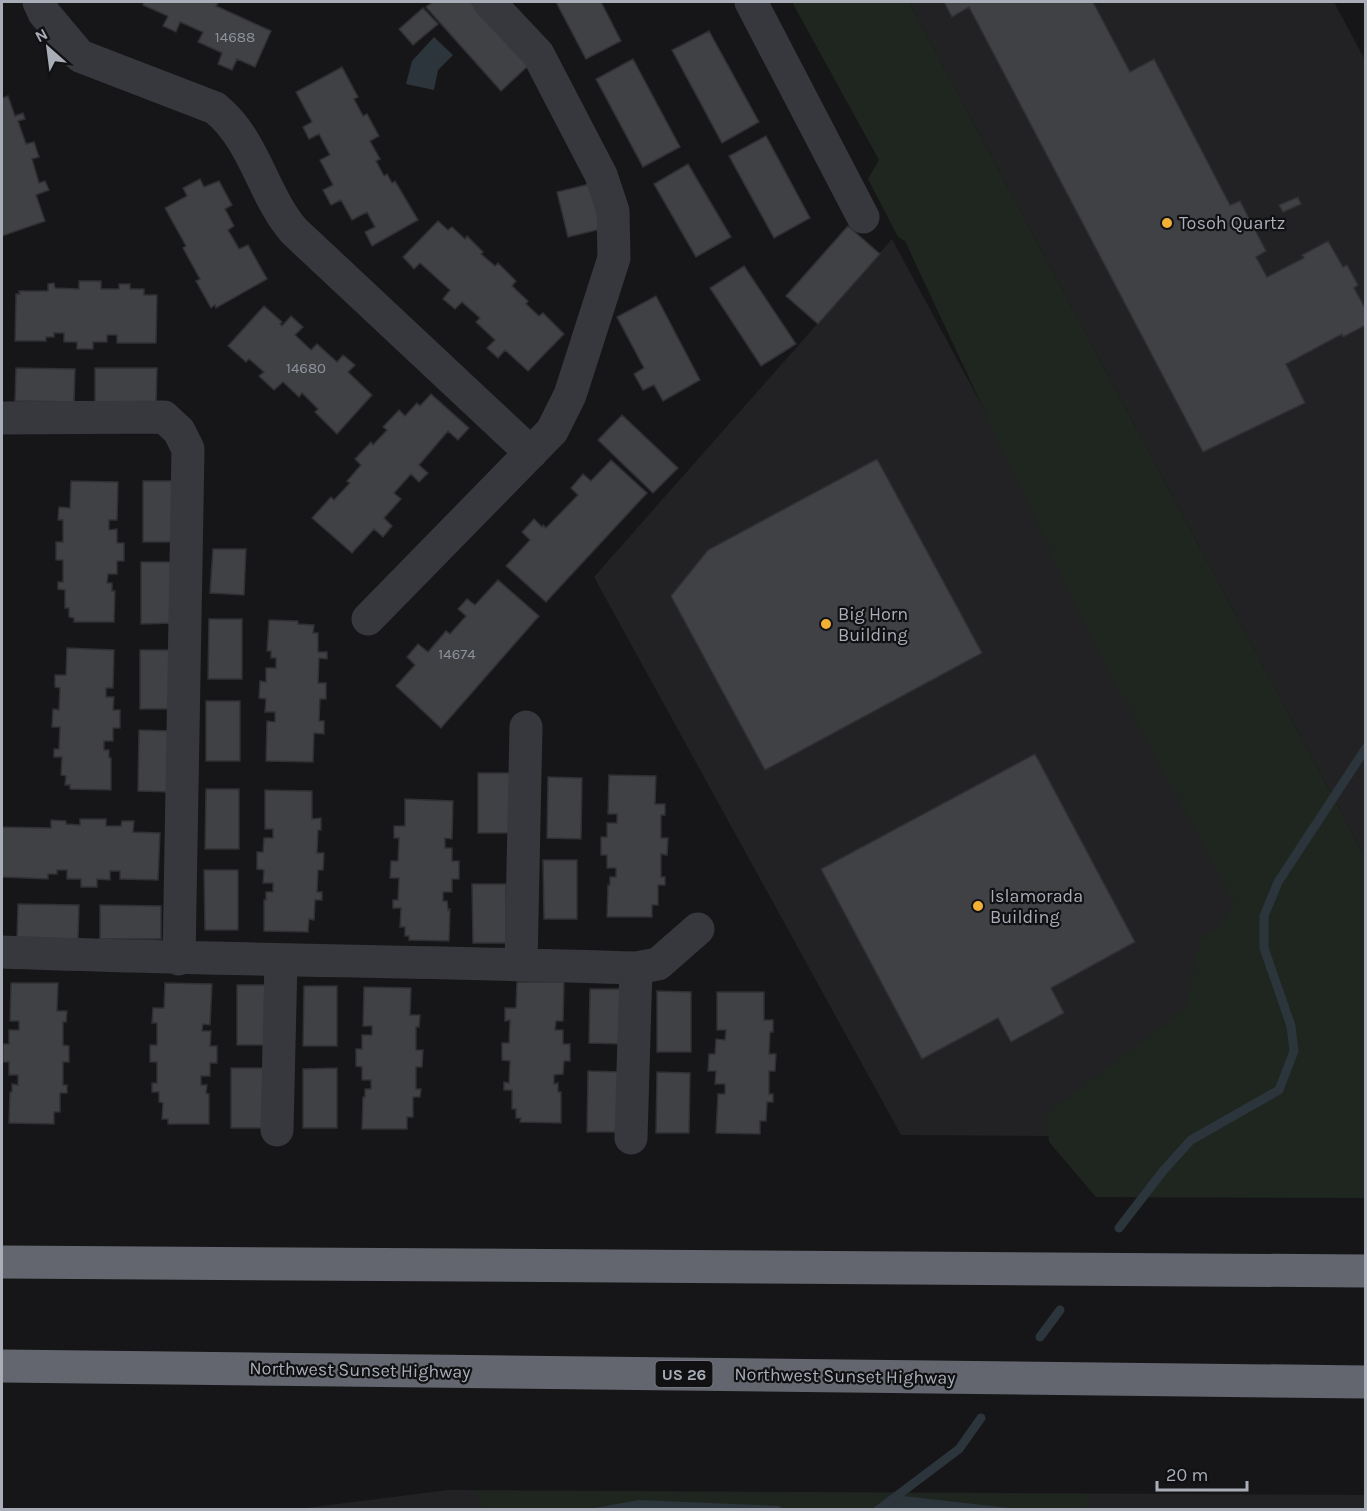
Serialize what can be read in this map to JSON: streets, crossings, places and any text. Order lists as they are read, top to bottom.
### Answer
{
  "streets": {
    "highway": ["Northwest Sunset Highway", "US 26"]
  },
  "places": ["Tosoh Quartz", "Big Horn Building", "Islamorada Building"],
  "house_numbers": ["14688", "14680", "14674"],
  "scale_bar": "20 m",
  "north": "top left"
}
